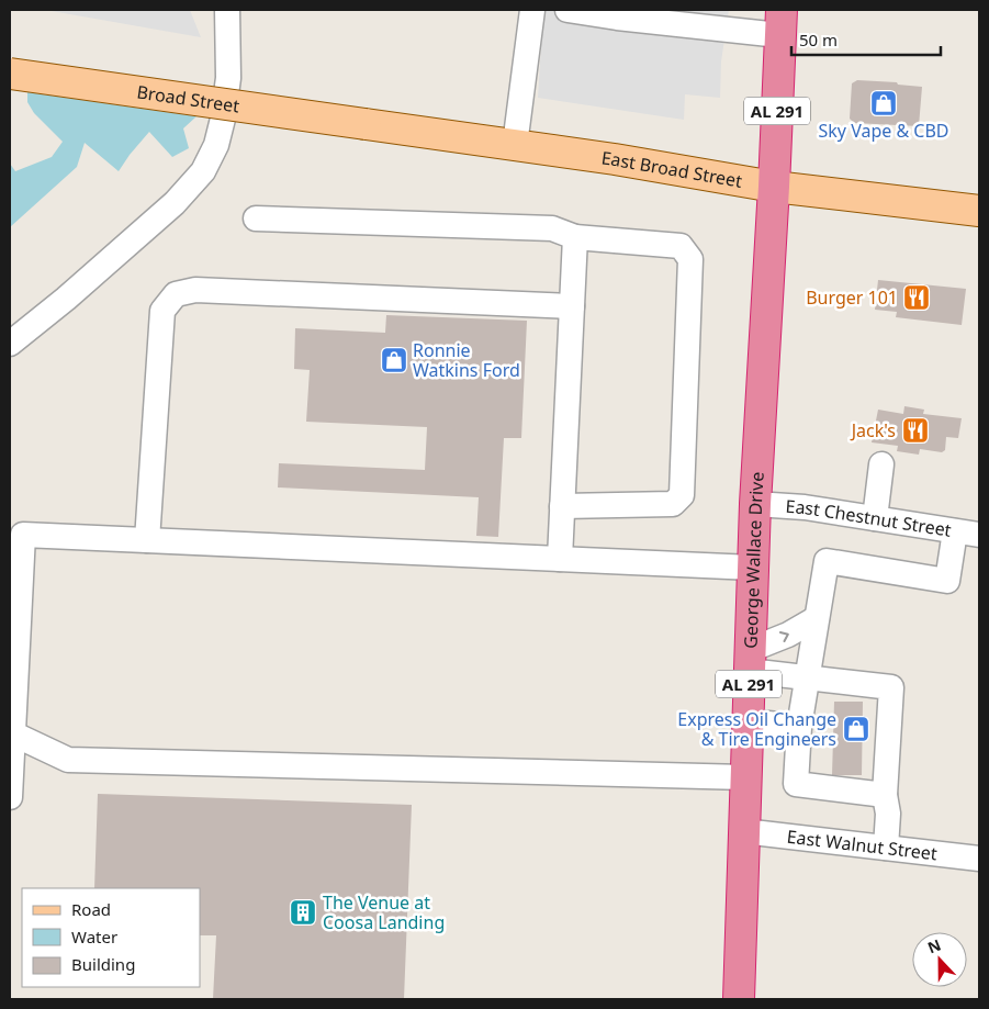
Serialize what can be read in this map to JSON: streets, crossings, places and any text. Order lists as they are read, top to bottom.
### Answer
{
  "streets": {
    "highway": ["AL 291", "George Wallace Drive"],
    "main road": ["Broad Street", "East Broad Street"],
    "street": ["East Chestnut Street", "East Walnut Street"]
  },
  "crossings": [
    ["Broad Street", "East Broad Street"],
    ["AL 291", "East Broad Street"],
    ["AL 291", "George Wallace Drive"],
    ["East Broad Street", "George Wallace Drive"],
    ["East Chestnut Street", "George Wallace Drive"],
    ["George Wallace Drive", "East Walnut Street"]
  ],
  "places": {
    "shop": ["Sky Vape & CBD", "Ronnie Watkins Ford", "Express Oil Change & Tire Engineers"],
    "restaurant": ["Burger 101", "Jack's"],
    "building": ["The Venue at Coosa Landing"]
  },
  "legend": ["Road", "Water", "Building"],
  "scale_bar": "50 m",
  "north": "top"
}
